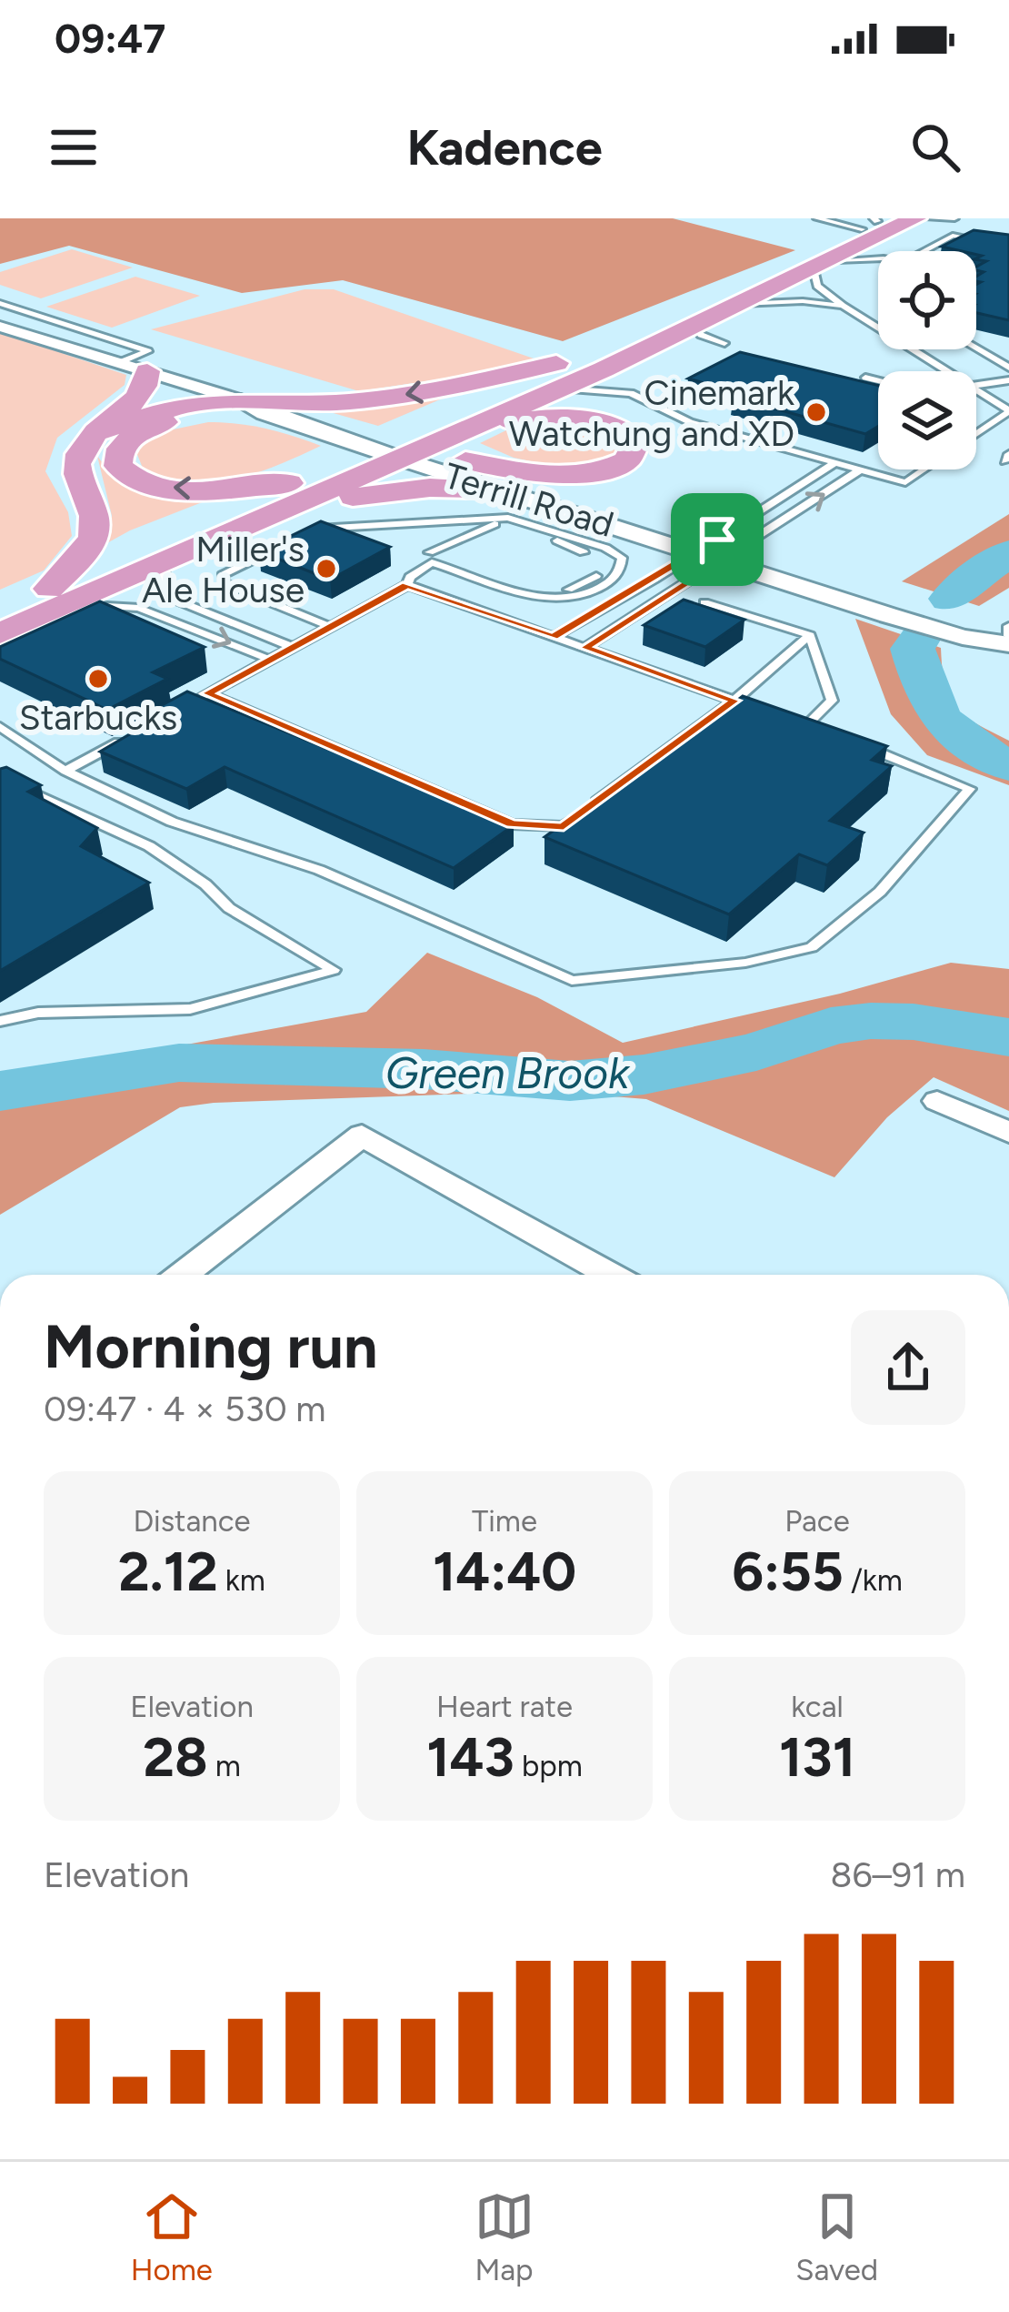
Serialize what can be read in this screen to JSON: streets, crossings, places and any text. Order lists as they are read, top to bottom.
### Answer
{
  "streets": {
    "street": ["Terrill Road"]
  },
  "water": ["Green Brook"],
  "places": ["Cinemark Watchung and XD", "Miller's Ale House", "Starbucks"],
  "page": {
    "status": "09:47",
    "header": "Kadence",
    "heading": ["Morning run", "09:47 · 4 × 530 m"],
    "stats": [
      ["Distance", "2.12 km"],
      ["Time", "14:40"],
      ["Pace", "6:55 /km"],
      ["Elevation", "28 m"],
      ["Heart rate", "143 bpm"],
      ["kcal", "131"]
    ],
    "chart": ["Elevation", "86–91 m"],
    "tabs": ["Home", "Map", "Saved"]
  }
}
